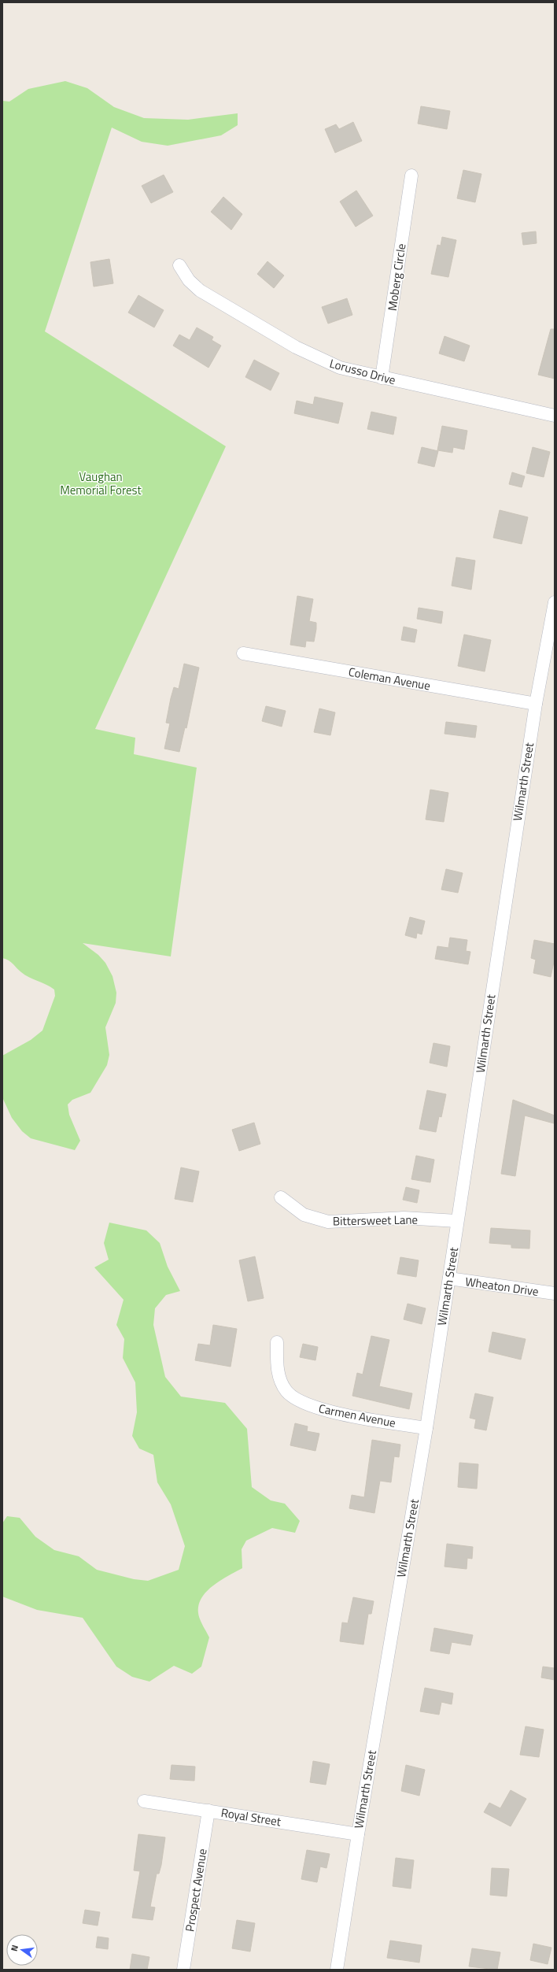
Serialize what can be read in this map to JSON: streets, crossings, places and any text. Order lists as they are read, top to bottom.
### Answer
{
  "streets": {
    "street": [
      "Moberg Circle",
      "Lorusso Drive",
      "Coleman Avenue",
      "Wilmarth Street",
      "Bittersweet Lane",
      "Wheaton Drive",
      "Carmen Avenue",
      "Royal Street",
      "Prospect Avenue"
    ]
  },
  "crossings": [
    ["Moberg Circle", "Lorusso Drive"],
    ["Coleman Avenue", "Wilmarth Street"],
    ["Wilmarth Street", "Bittersweet Lane"],
    ["Wilmarth Street", "Wheaton Drive"],
    ["Wilmarth Street", "Carmen Avenue"],
    ["Wilmarth Street", "Royal Street"],
    ["Royal Street", "Prospect Avenue"]
  ],
  "parks": ["Vaughan Memorial Forest"],
  "north": "left"
}
